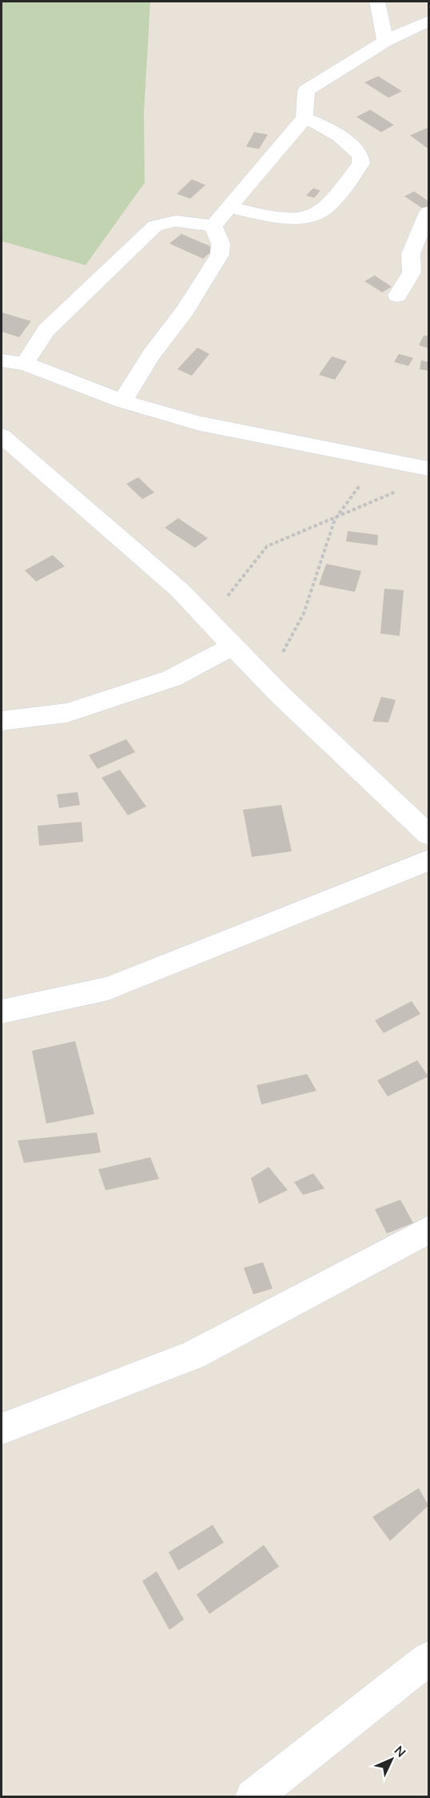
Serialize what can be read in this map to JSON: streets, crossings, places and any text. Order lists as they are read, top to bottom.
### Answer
{
  "north": "top right"
}
